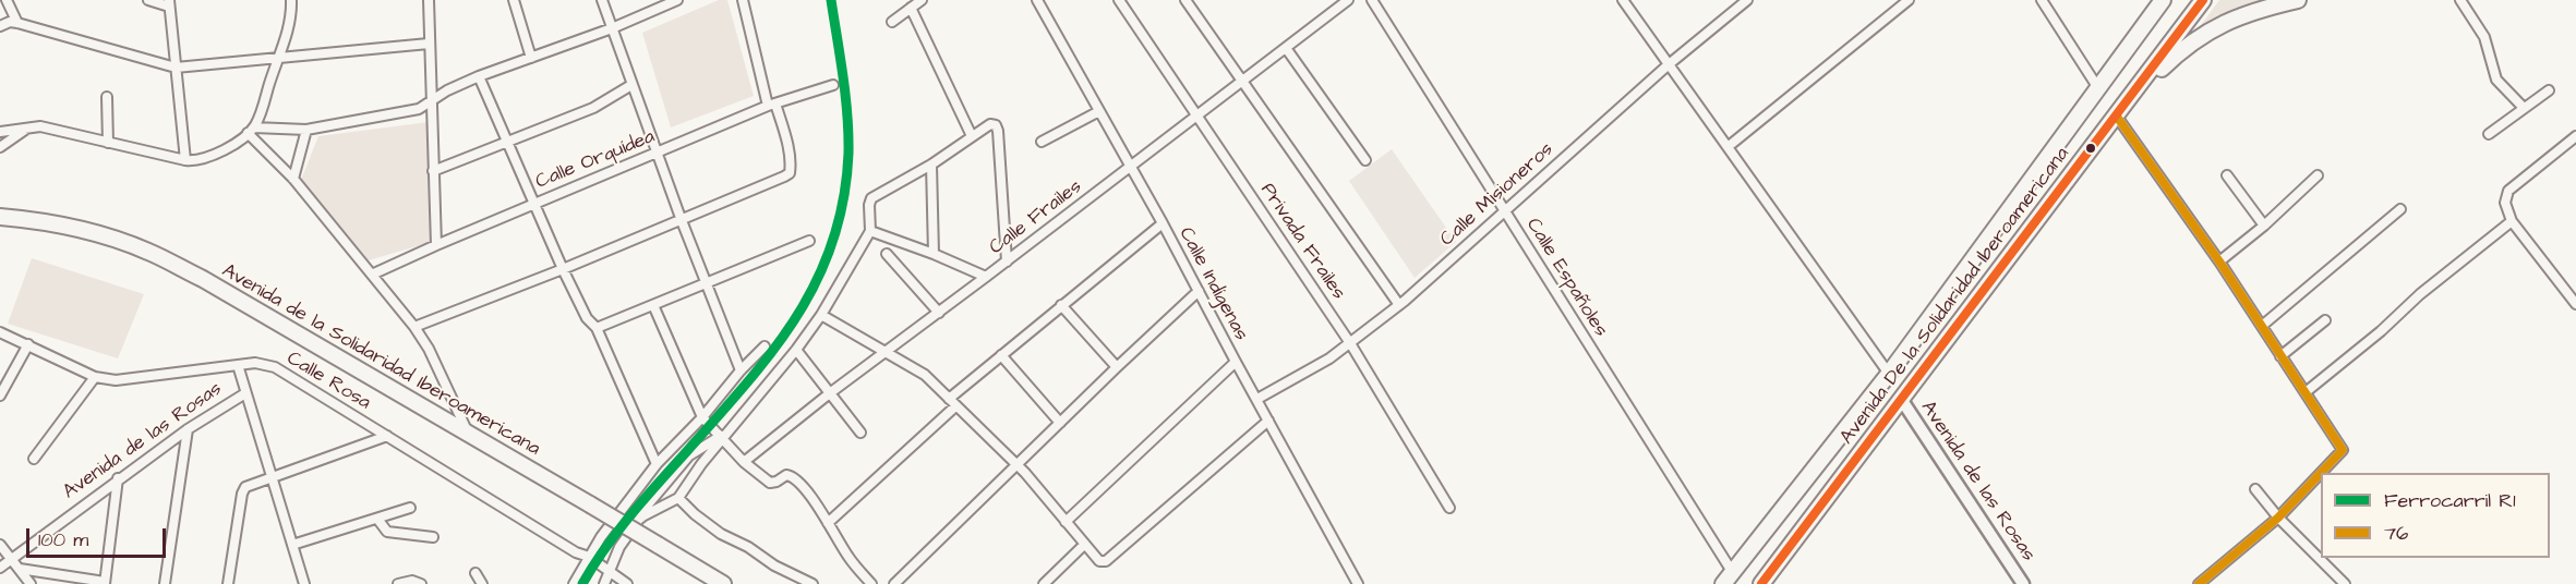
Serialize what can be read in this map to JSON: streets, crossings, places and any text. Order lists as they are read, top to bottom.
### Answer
{
  "streets": {
    "highway": ["Avenida De la Solidaridad Iberoamericana", "Avenida de la Solidaridad Iberoamericana"],
    "street": [
      "Calle Orquídea",
      "Calle Misioneros",
      "Calle Frailes",
      "Privada Frailes",
      "Calle Españoles",
      "Calle Indígenas",
      "Calle Rosa",
      "Avenida de las Rosas"
    ]
  },
  "crossings": [
    ["Calle Misioneros", "Privada Frailes"],
    ["Calle Misioneros", "Calle Españoles"],
    ["Calle Misioneros", "Calle Indígenas"],
    ["Calle Frailes", "Privada Frailes"],
    ["Calle Frailes", "Calle Indígenas"],
    ["Calle Españoles", "Avenida De la Solidaridad Iberoamericana"],
    ["Avenida De la Solidaridad Iberoamericana", "Avenida de las Rosas"]
  ],
  "lines": ["rail line R1", "transit line 76"],
  "legend": ["Ferrocarril R1", "76"],
  "scale_bar": "100 m"
}
